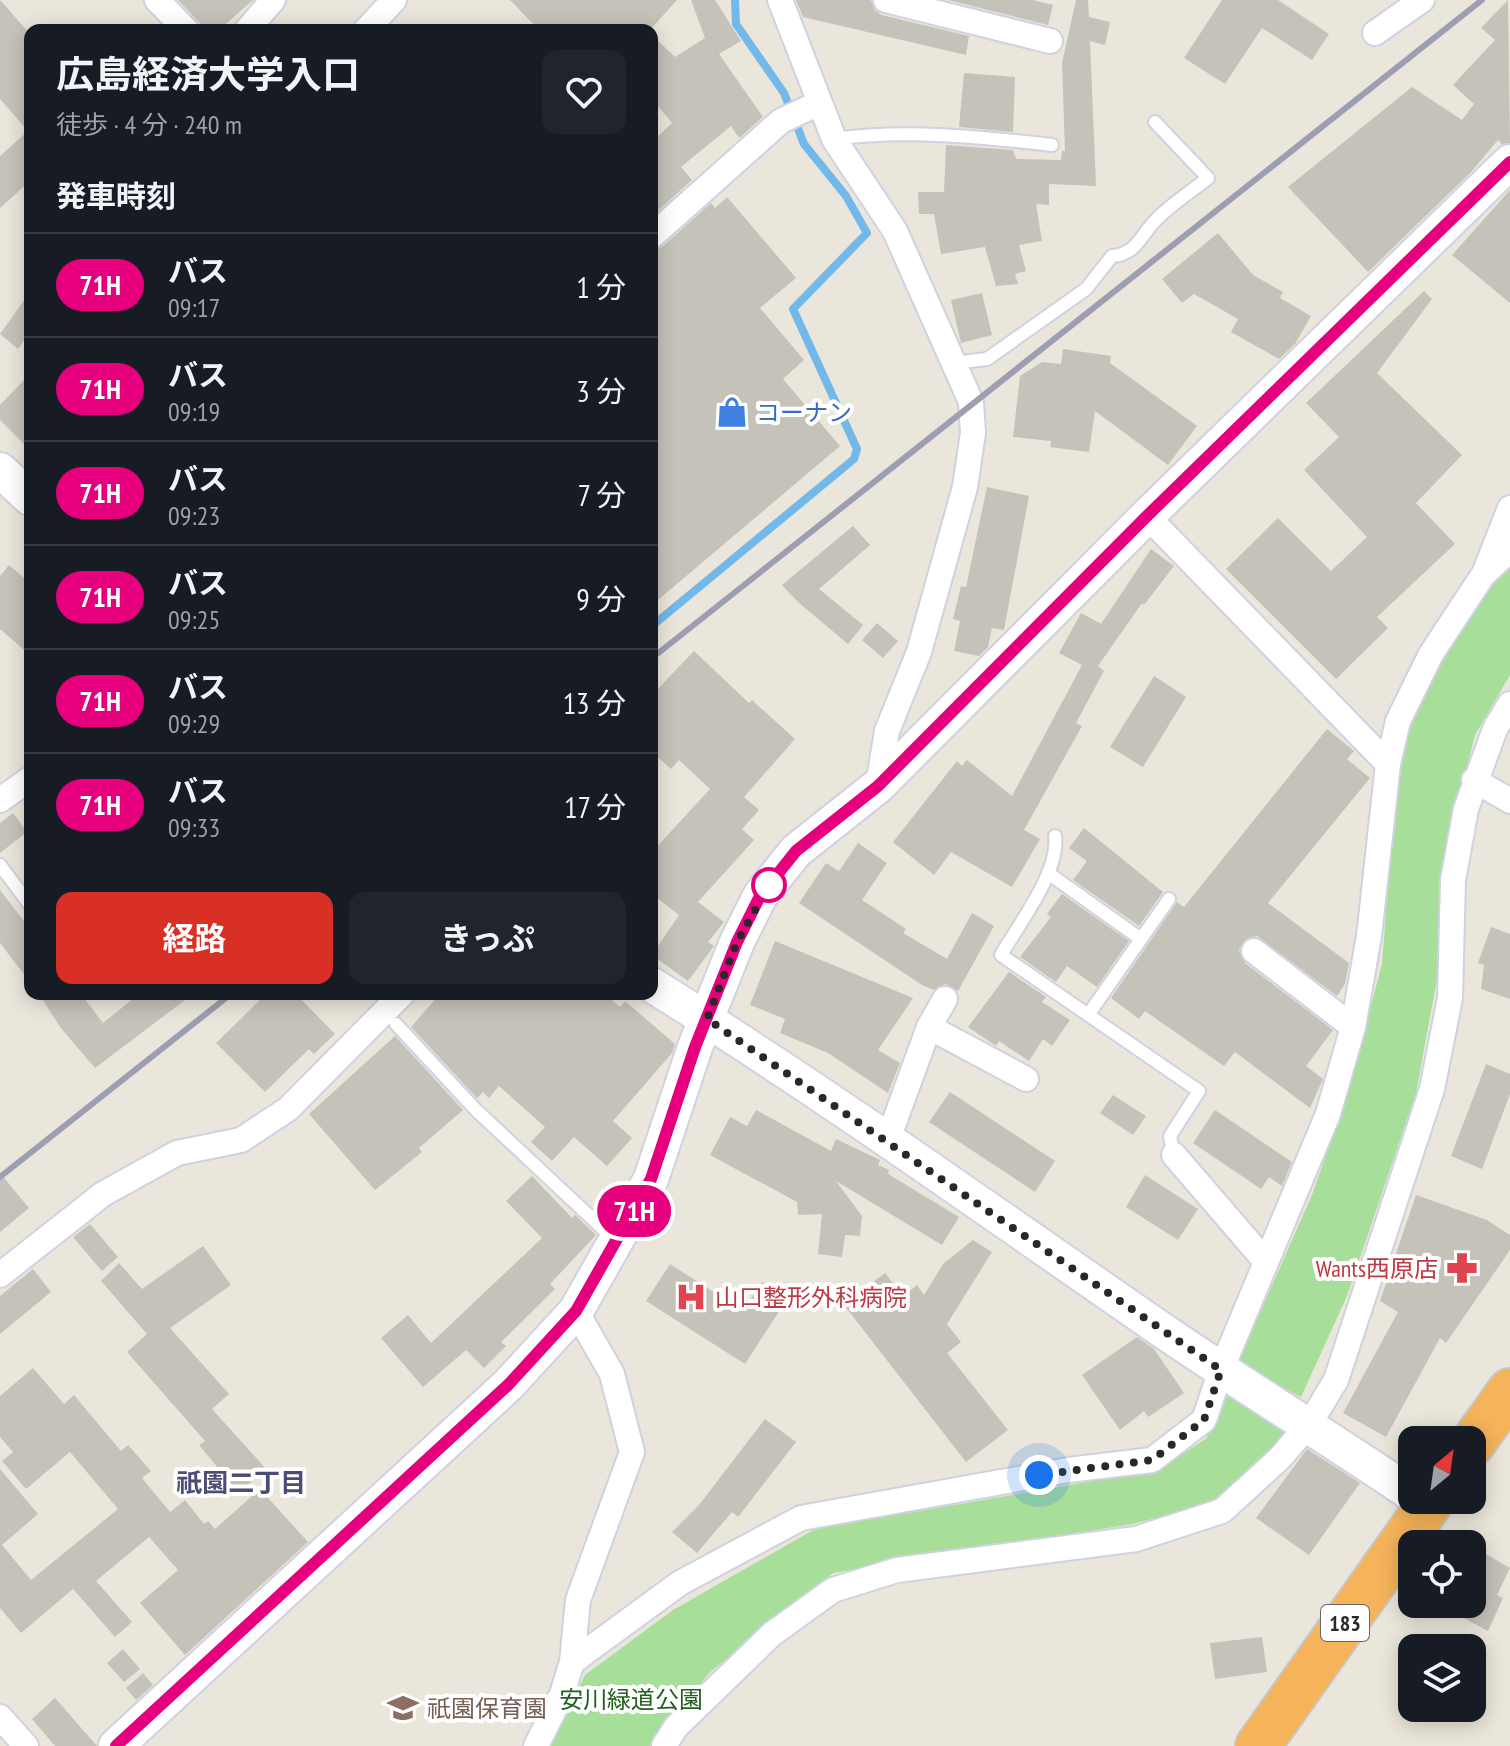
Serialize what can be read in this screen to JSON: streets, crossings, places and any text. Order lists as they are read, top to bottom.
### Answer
{
  "streets": {
    "highway": ["183"]
  },
  "districts": ["祇園二丁目"],
  "parks": ["安川緑道公園"],
  "places": {
    "shop": ["コーナン"],
    "pharmacy": ["Wants西原店"],
    "hospital": ["山口整形外科病院"],
    "school or university": ["祇園保育園"]
  },
  "lines": ["bus line 71H"],
  "north": "top right",
  "page": {
    "on_map": "71H",
    "heading": [
      ["広島経済大学入口", "徒歩 · 4 分 · 240 m"],
      "発車時刻"
    ],
    "list": [
      {
        "mark": "71H",
        "name": "バス",
        "note": "09:17",
        "value": "1 分"
      },
      {
        "mark": "71H",
        "name": "バス",
        "note": "09:19",
        "value": "3 分"
      },
      {
        "mark": "71H",
        "name": "バス",
        "note": "09:23",
        "value": "7 分"
      },
      {
        "mark": "71H",
        "name": "バス",
        "note": "09:25",
        "value": "9 分"
      },
      {
        "mark": "71H",
        "name": "バス",
        "note": "09:29",
        "value": "13 分"
      },
      {
        "mark": "71H",
        "name": "バス",
        "note": "09:33",
        "value": "17 分"
      }
    ],
    "buttons": ["経路", "きっぷ"]
  }
}
